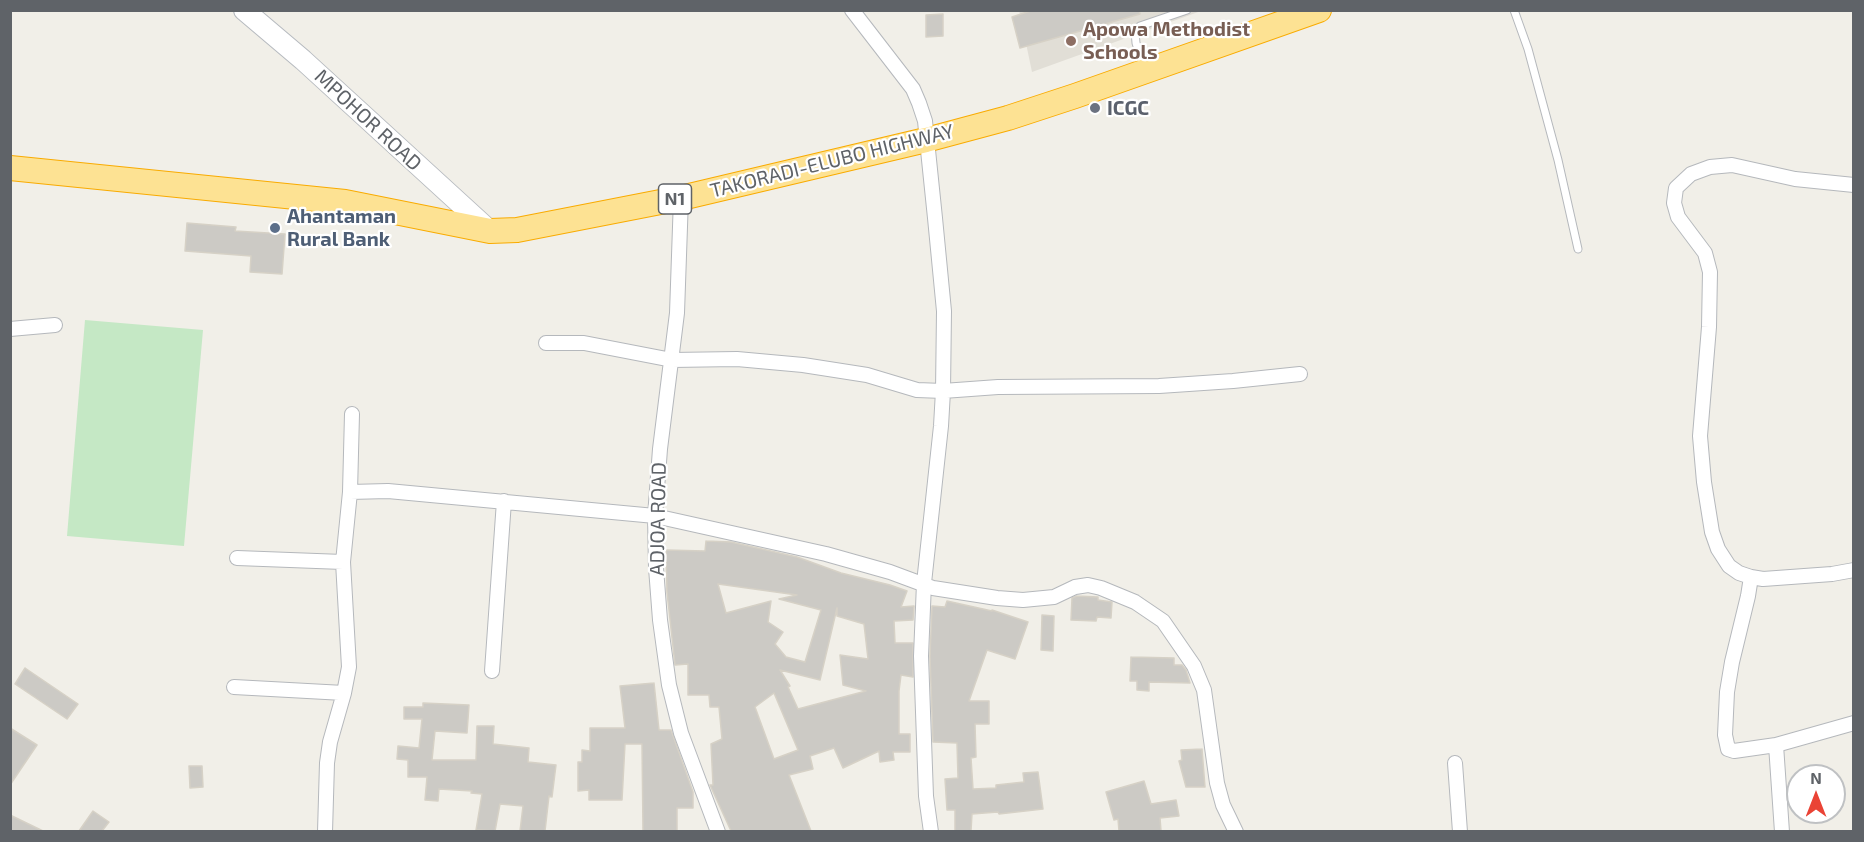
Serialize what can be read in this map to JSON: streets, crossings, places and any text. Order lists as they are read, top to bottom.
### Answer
{
  "streets": {
    "highway": ["TAKORADI-ELUBO HIGHWAY", "N1"],
    "main road": ["MPOHOR ROAD"],
    "street": ["ADJOA ROAD"]
  },
  "crossings": [
    ["MPOHOR ROAD", "TAKORADI-ELUBO HIGHWAY"],
    ["TAKORADI-ELUBO HIGHWAY", "ADJOA ROAD"]
  ],
  "places": ["Apowa Methodist Schools", "ICGC", "Ahantaman Rural Bank"],
  "north": "top"
}
